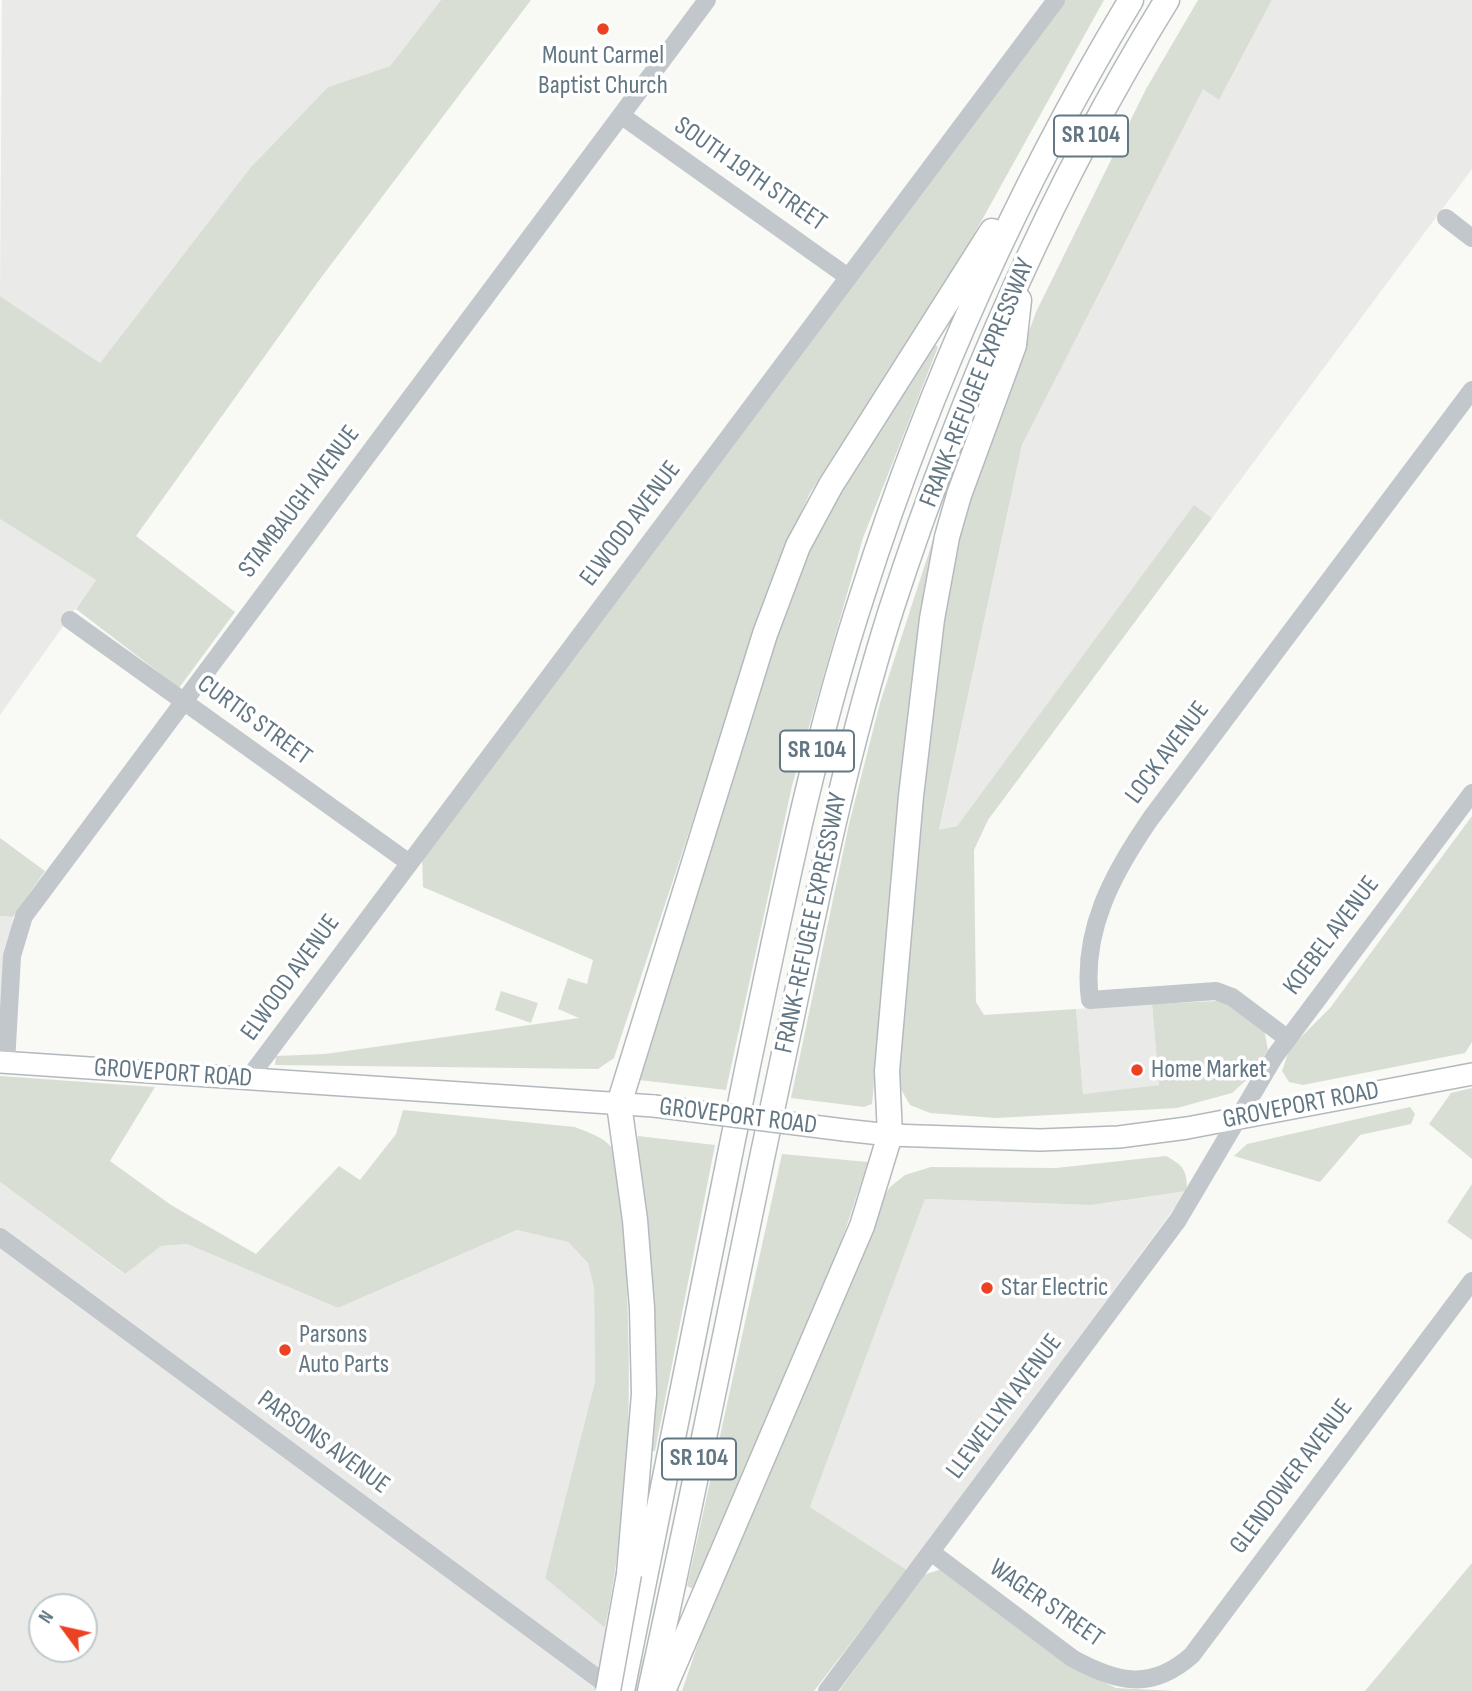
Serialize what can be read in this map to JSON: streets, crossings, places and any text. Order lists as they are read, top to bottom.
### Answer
{
  "streets": {
    "highway": ["SR 104", "FRANK-REFUGEE EXPRESSWAY"],
    "main road": ["GROVEPORT ROAD"],
    "street": [
      "SOUTH 19TH STREET",
      "STAMBAUGH AVENUE",
      "ELWOOD AVENUE",
      "CURTIS STREET",
      "LOCK AVENUE",
      "KOEBEL AVENUE",
      "LLEWELLYN AVENUE",
      "PARSONS AVENUE",
      "GLENDOWER AVENUE",
      "WAGER STREET"
    ]
  },
  "crossings": [
    ["SOUTH 19TH STREET", "STAMBAUGH AVENUE"],
    ["SOUTH 19TH STREET", "ELWOOD AVENUE"],
    ["STAMBAUGH AVENUE", "CURTIS STREET"],
    ["STAMBAUGH AVENUE", "GROVEPORT ROAD"],
    ["ELWOOD AVENUE", "CURTIS STREET"],
    ["ELWOOD AVENUE", "GROVEPORT ROAD"],
    ["LOCK AVENUE", "KOEBEL AVENUE"],
    ["KOEBEL AVENUE", "GROVEPORT ROAD"],
    ["KOEBEL AVENUE", "LLEWELLYN AVENUE"],
    ["GROVEPORT ROAD", "LLEWELLYN AVENUE"],
    ["LLEWELLYN AVENUE", "WAGER STREET"],
    ["GLENDOWER AVENUE", "WAGER STREET"]
  ],
  "places": [
    "Mount Carmel Baptist Church",
    "Home Market",
    "Star Electric",
    "Parsons Auto Parts"
  ],
  "north": "top left"
}
